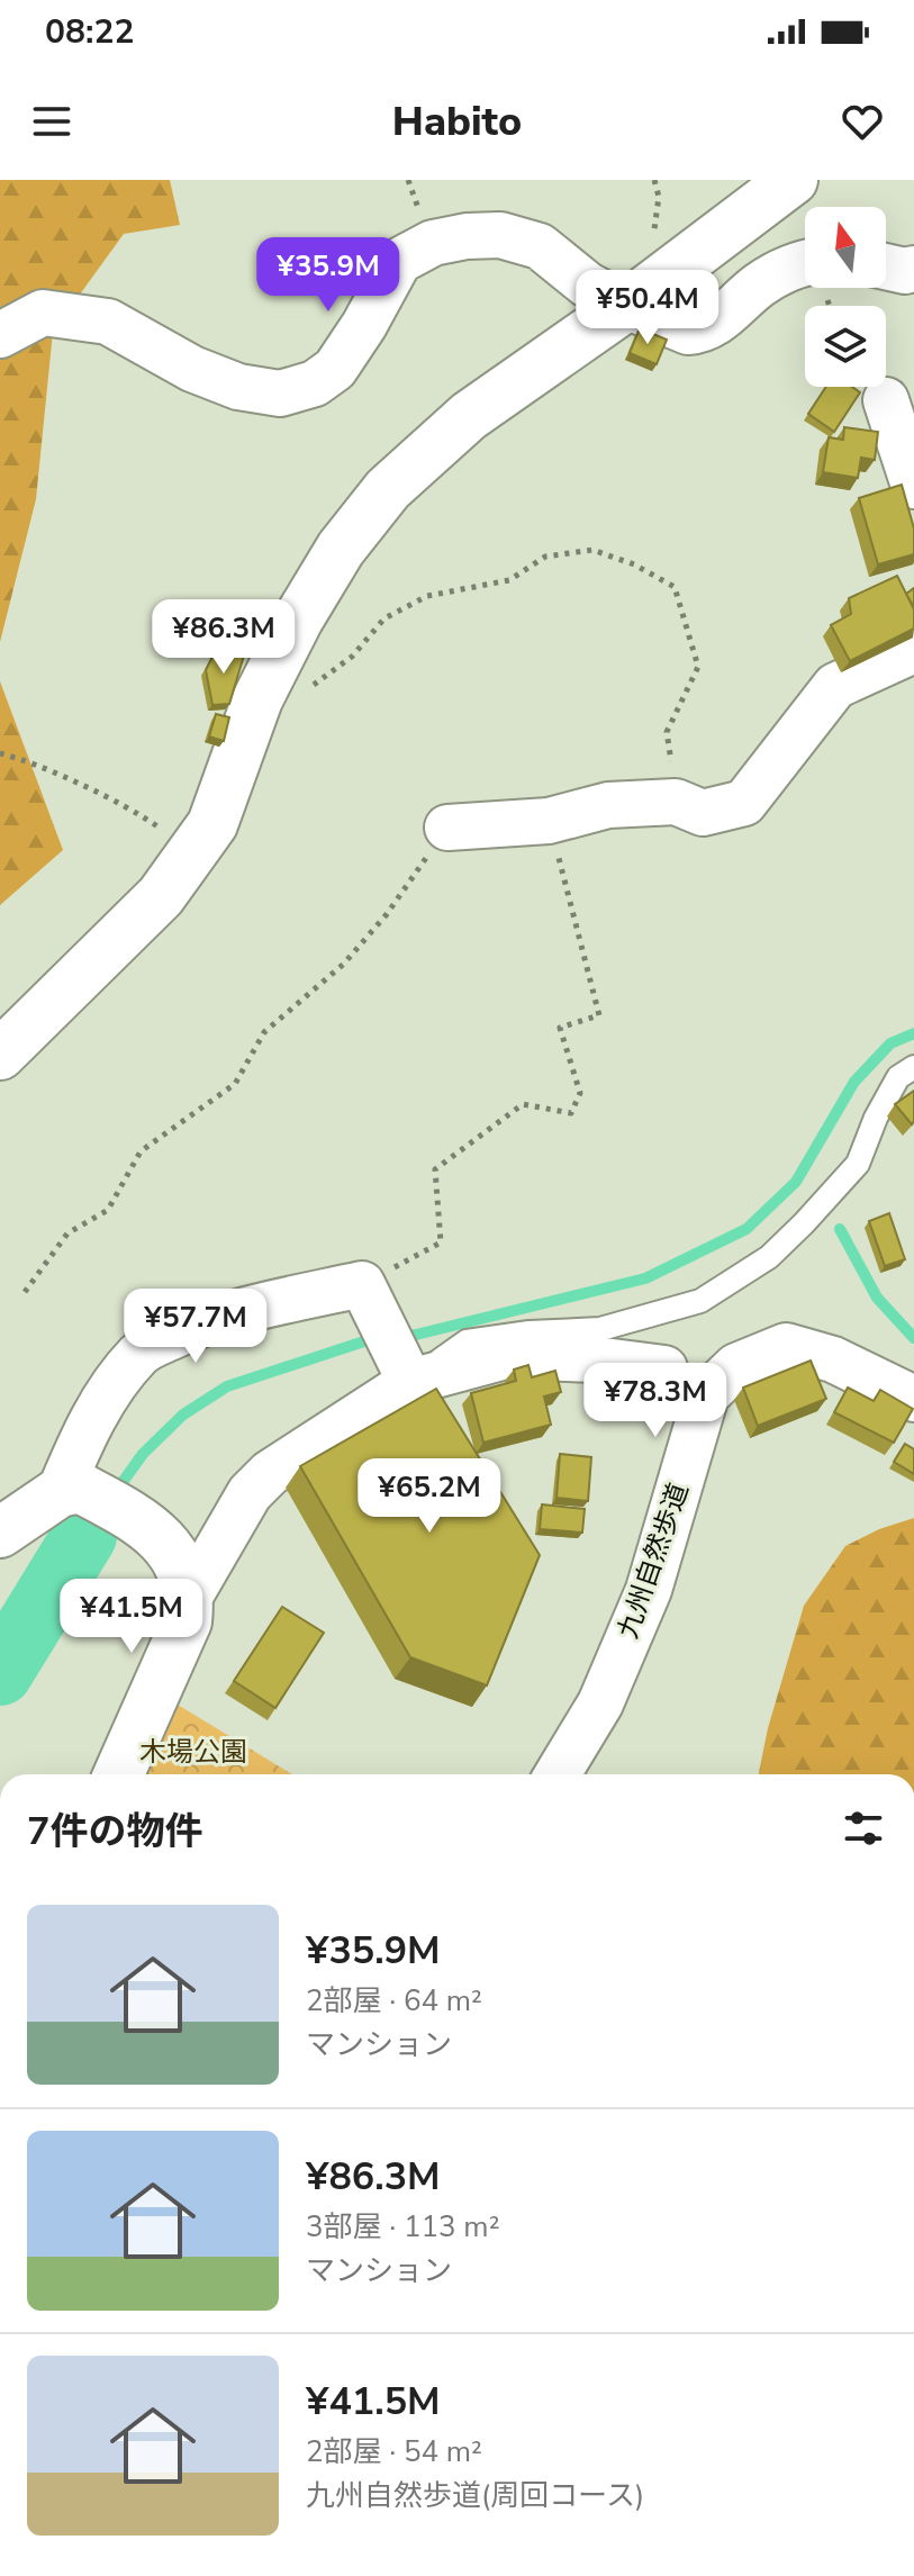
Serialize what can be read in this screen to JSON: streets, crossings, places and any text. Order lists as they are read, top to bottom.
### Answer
{
  "streets": {
    "street": ["九州自然歩道"]
  },
  "parks": ["木場公園"],
  "north": "top",
  "page": {
    "status": "08:22",
    "header": "Habito",
    "price": [
      "¥35.9M",
      "¥50.4M",
      "¥86.3M",
      "¥57.7M",
      "¥78.3M",
      "¥65.2M",
      "¥41.5M"
    ],
    "heading": "7件の物件",
    "list": [
      {
        "name": "¥35.9M",
        "note": "2部屋 · 64 m² · マンション"
      },
      {
        "name": "¥86.3M",
        "note": "3部屋 · 113 m² · マンション"
      },
      {
        "name": "¥41.5M",
        "note": "2部屋 · 54 m² · 九州自然歩道(周回コース)"
      }
    ]
  }
}
